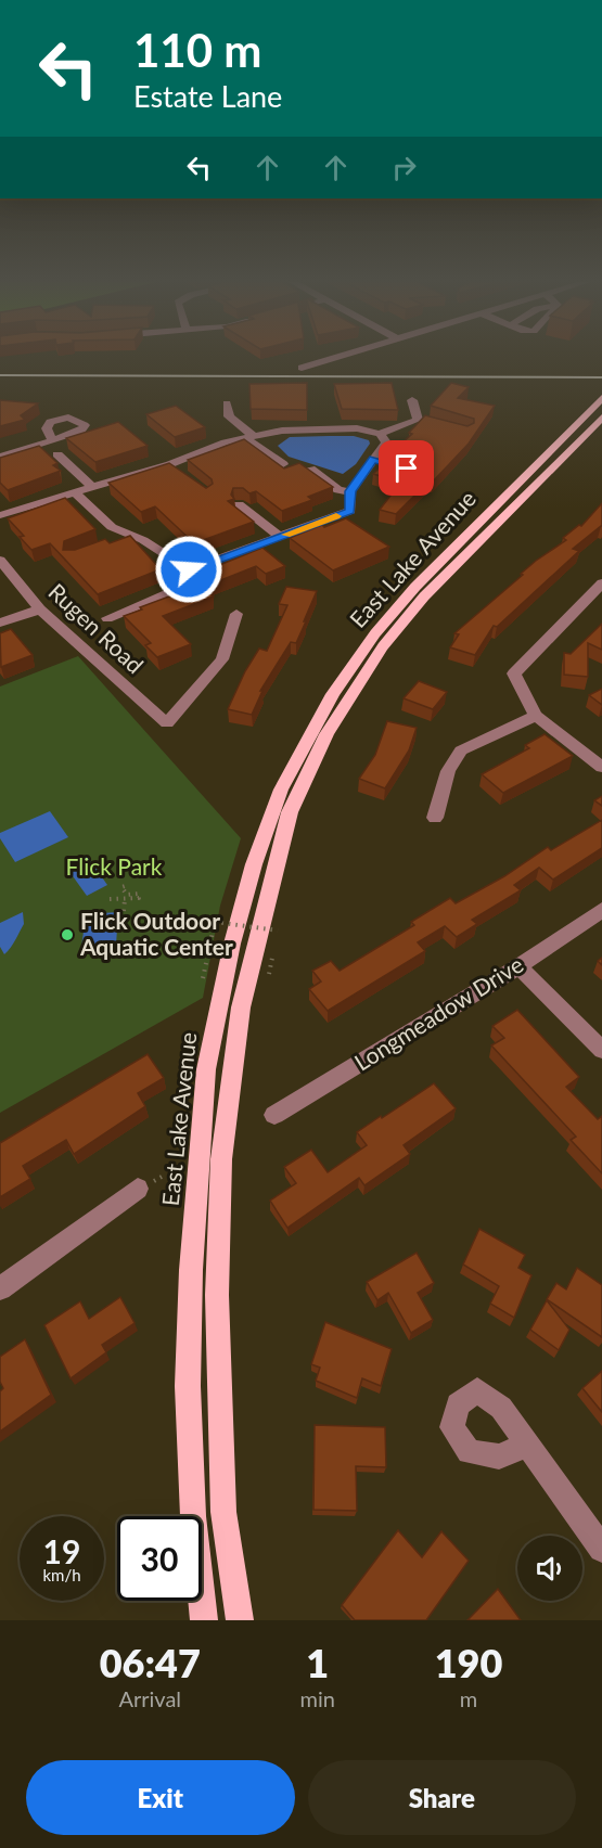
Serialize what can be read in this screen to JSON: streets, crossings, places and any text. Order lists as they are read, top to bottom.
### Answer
{
  "streets": {
    "main road": ["East Lake Avenue"],
    "street": ["Rugen Road", "Longmeadow Drive"]
  },
  "parks": ["Flick Park"],
  "places": ["Flick Outdoor Aquatic Center"],
  "page": {
    "turn": ["110 m", "Estate Lane"],
    "speed": "19 km/h",
    "limit": "30",
    "eta": [
      "06:47",
      "Arrival",
      "1",
      "min",
      "190",
      "m"
    ],
    "buttons": ["Exit", "Share"]
  }
}
